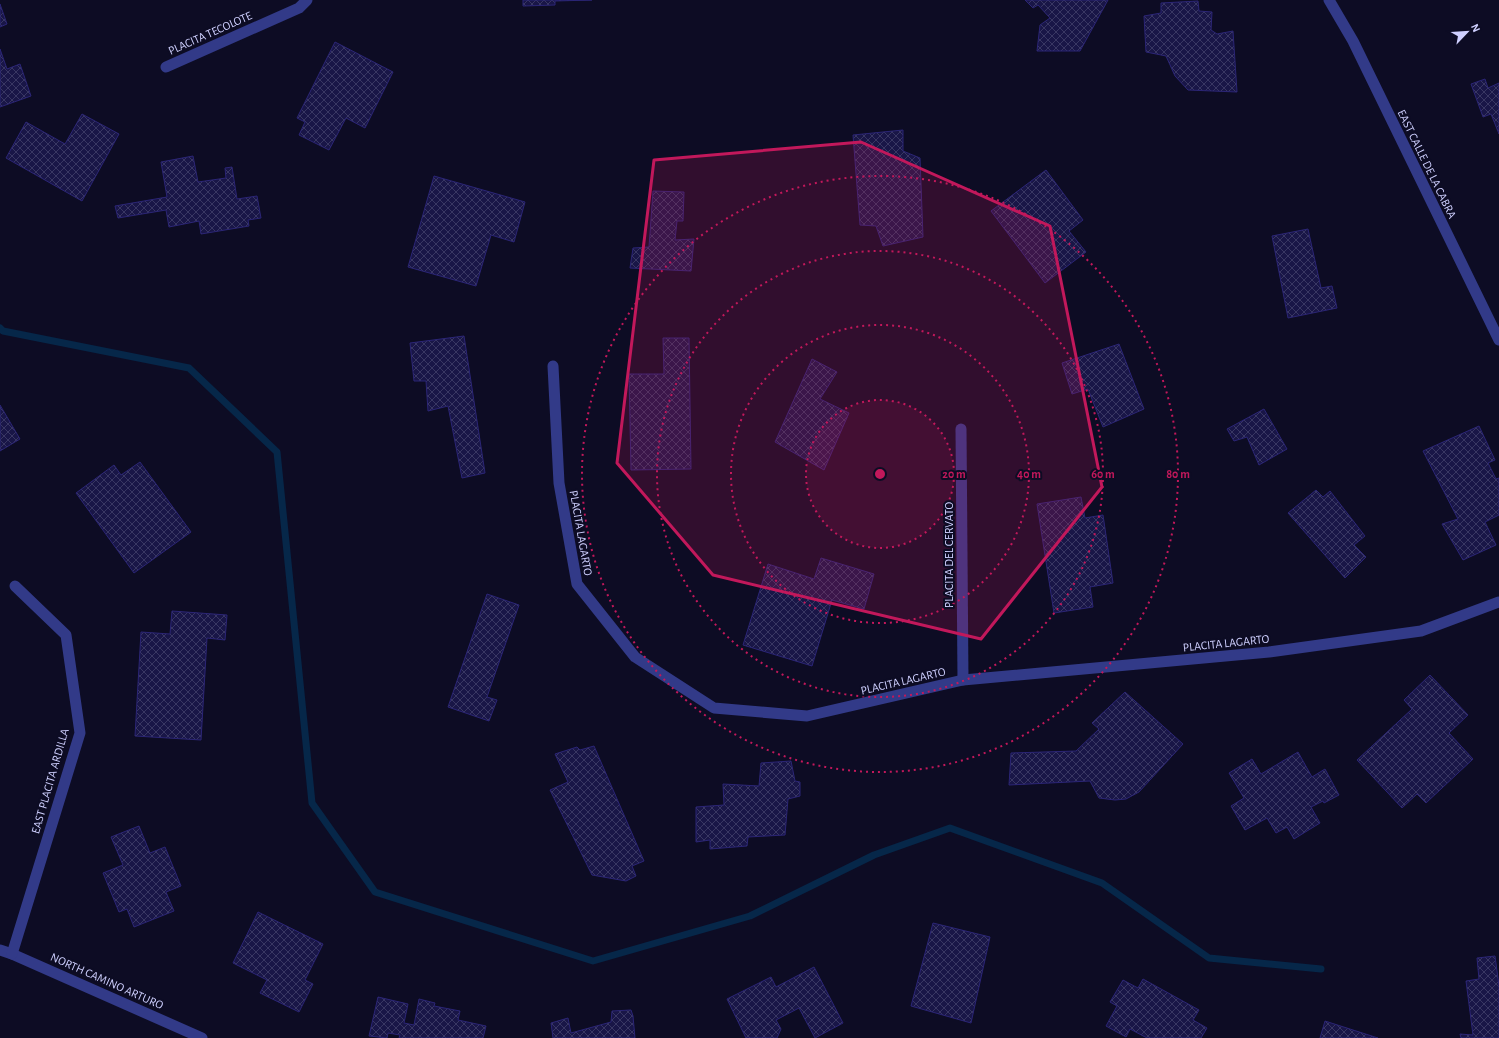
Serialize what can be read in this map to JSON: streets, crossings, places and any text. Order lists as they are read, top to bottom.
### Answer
{
  "streets": {
    "street": [
      "PLACITA TECOLOTE",
      "EAST CALLE DE LA CABRA",
      "PLACITA LAGARTO",
      "PLACITA DEL CERVATO",
      "EAST PLACITA ARDILLA",
      "NORTH CAMINO ARTURO"
    ]
  },
  "crossings": [
    ["PLACITA LAGARTO", "PLACITA DEL CERVATO"],
    ["EAST PLACITA ARDILLA", "NORTH CAMINO ARTURO"]
  ],
  "north": "top right",
  "rings": [
    "20 m",
    "40 m",
    "60 m",
    "80 m"
  ]
}
